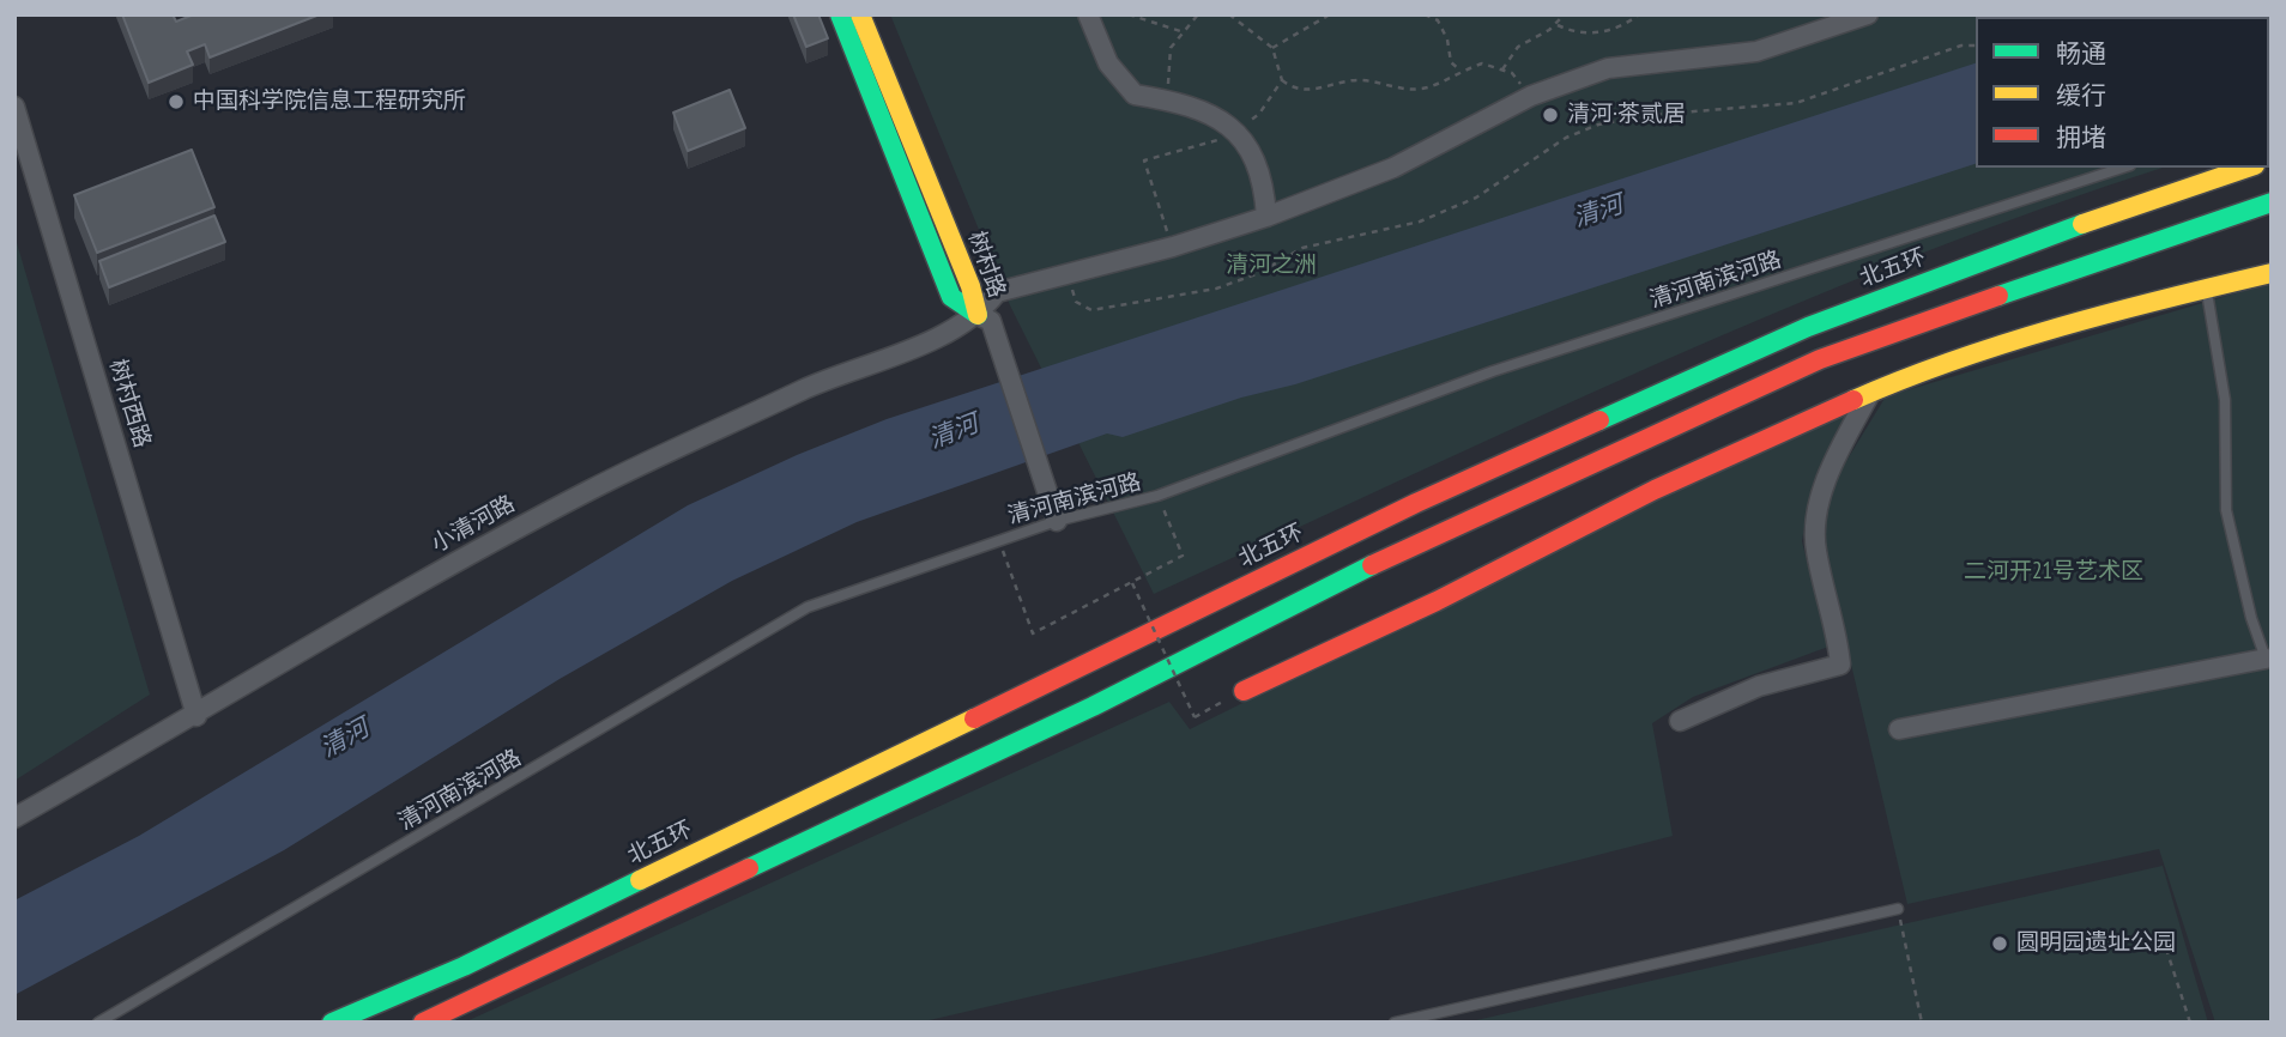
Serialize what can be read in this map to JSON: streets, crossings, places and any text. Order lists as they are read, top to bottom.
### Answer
{
  "streets": {
    "main road": ["树村路", "北五环"],
    "street": ["树村西路", "小清河路"],
    "lane": ["清河南滨河路"]
  },
  "crossings": [
    ["树村路", "小清河路"],
    ["树村西路", "小清河路"]
  ],
  "water": ["清河"],
  "parks": ["清河之洲", "二河开21号艺术区"],
  "places": ["中国科学院信息工程研究所", "清河·茶贰居", "圆明园遗址公园"],
  "legend": ["畅通", "缓行", "拥堵"]
}
